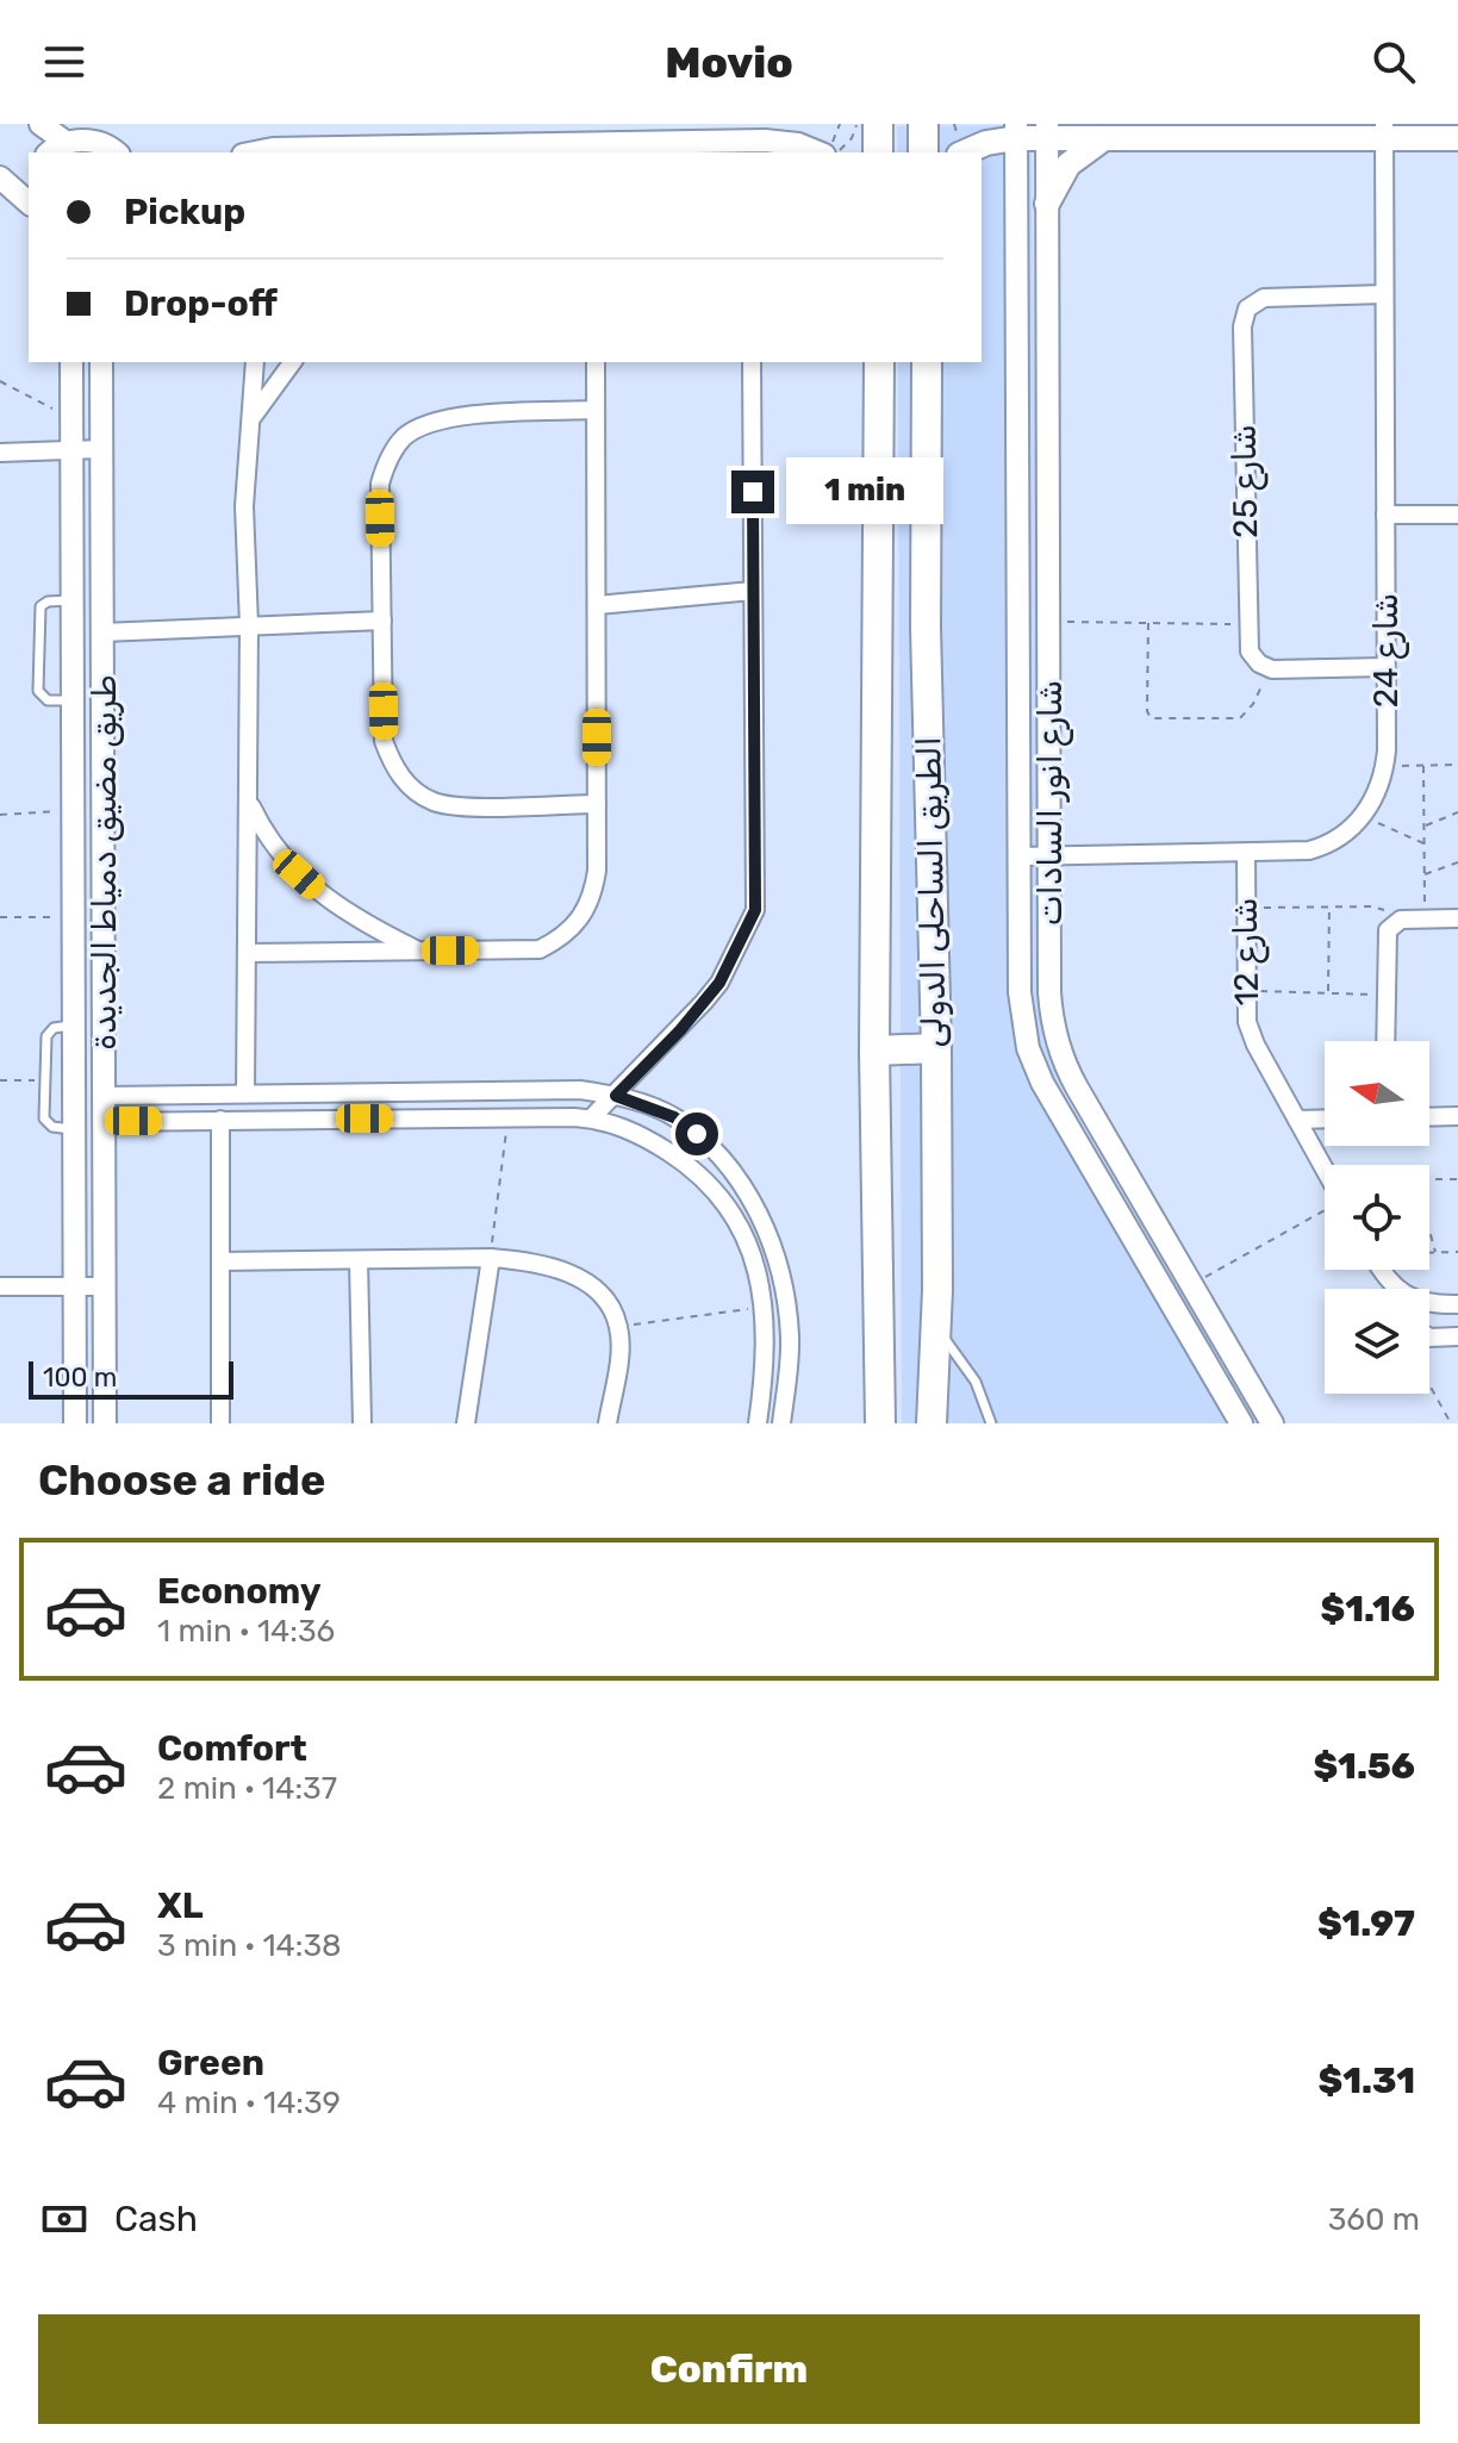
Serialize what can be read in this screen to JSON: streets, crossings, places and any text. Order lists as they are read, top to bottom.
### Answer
{
  "streets": {
    "highway": ["الطريق الساحلى الدولى"],
    "street": [
      "شارع 25",
      "شارع 24",
      "شارع انور السادات",
      "طريق مضيق دمياط الجديدة",
      "شارع 12"
    ]
  },
  "crossings": [
    ["شارع 25", "شارع 24"],
    ["شارع 24", "شارع انور السادات"],
    ["شارع 24", "شارع 12"]
  ],
  "scale_bar": "100 m",
  "north": "left",
  "page": {
    "header": "Movio",
    "banner": ["Pickup", "Drop-off"],
    "bubble": "1 min",
    "scale": "100 m",
    "heading": "Choose a ride",
    "list": [
      {
        "name": "Economy",
        "note": "1 min · 14:36",
        "value": "$1.16"
      },
      {
        "name": "Comfort",
        "note": "2 min · 14:37",
        "value": "$1.56"
      },
      {
        "name": "XL",
        "note": "3 min · 14:38",
        "value": "$1.97"
      },
      {
        "name": "Green",
        "note": "4 min · 14:39",
        "value": "$1.31"
      }
    ],
    "pay": ["Cash", "360 m"],
    "buttons": "Confirm"
  }
}
